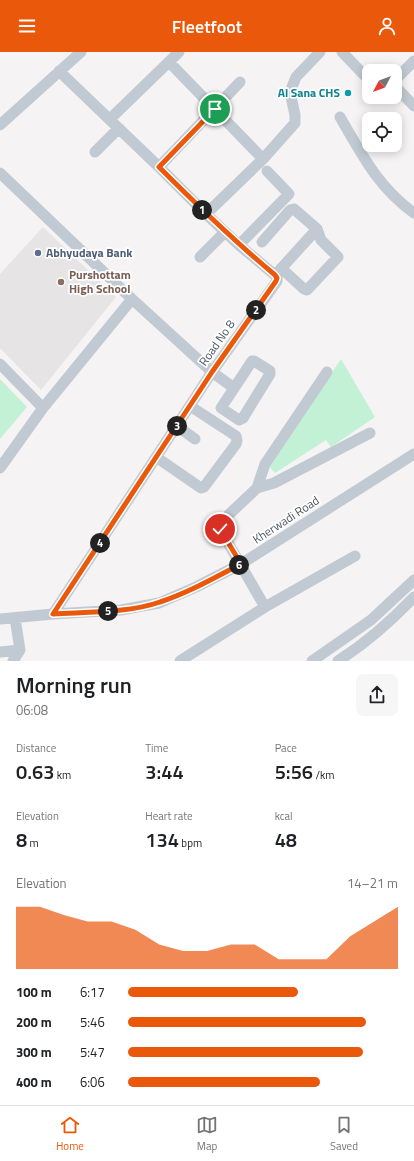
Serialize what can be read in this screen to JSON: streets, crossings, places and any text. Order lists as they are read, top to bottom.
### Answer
{
  "streets": {
    "street": ["Road No 8", "Kherwadi Road"]
  },
  "crossings": [
    ["Road No 8", "Kherwadi Road"]
  ],
  "places": ["Al Sana CHS", "Abhyudaya Bank", "Purshottam High School"],
  "north": "bottom left",
  "page": {
    "header": "Fleetfoot",
    "pins": [
      "1",
      "2",
      "3",
      "4",
      "6",
      "5"
    ],
    "heading": ["Morning run", "06:08"],
    "stats": [
      ["Distance", "0.63 km"],
      ["Time", "3:44"],
      ["Pace", "5:56 /km"],
      ["Elevation", "8 m"],
      ["Heart rate", "134 bpm"],
      ["kcal", "48"]
    ],
    "chart": ["Elevation", "14–21 m"],
    "list": [
      {
        "name": "100 m",
        "note": "6:17"
      },
      {
        "name": "200 m",
        "note": "5:46"
      },
      {
        "name": "300 m",
        "note": "5:47"
      },
      {
        "name": "400 m",
        "note": "6:06"
      }
    ],
    "tabs": ["Home", "Map", "Saved"]
  }
}
